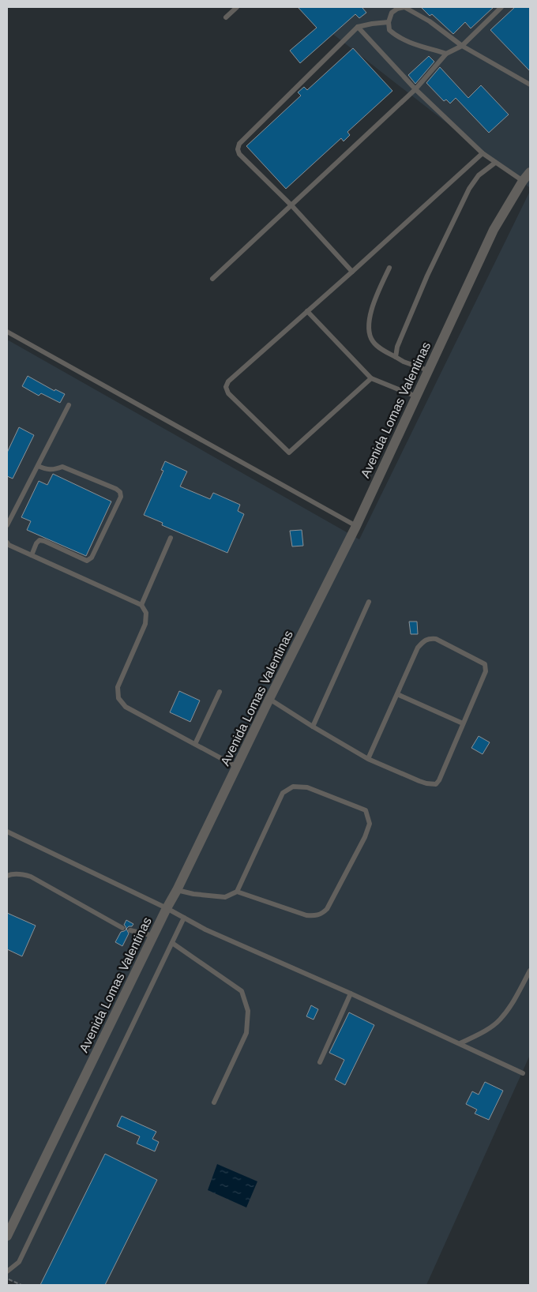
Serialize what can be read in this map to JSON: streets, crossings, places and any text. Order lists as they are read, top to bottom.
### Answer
{
  "streets": {
    "street": ["Avenida Lomas Valentinas"]
  }
}
